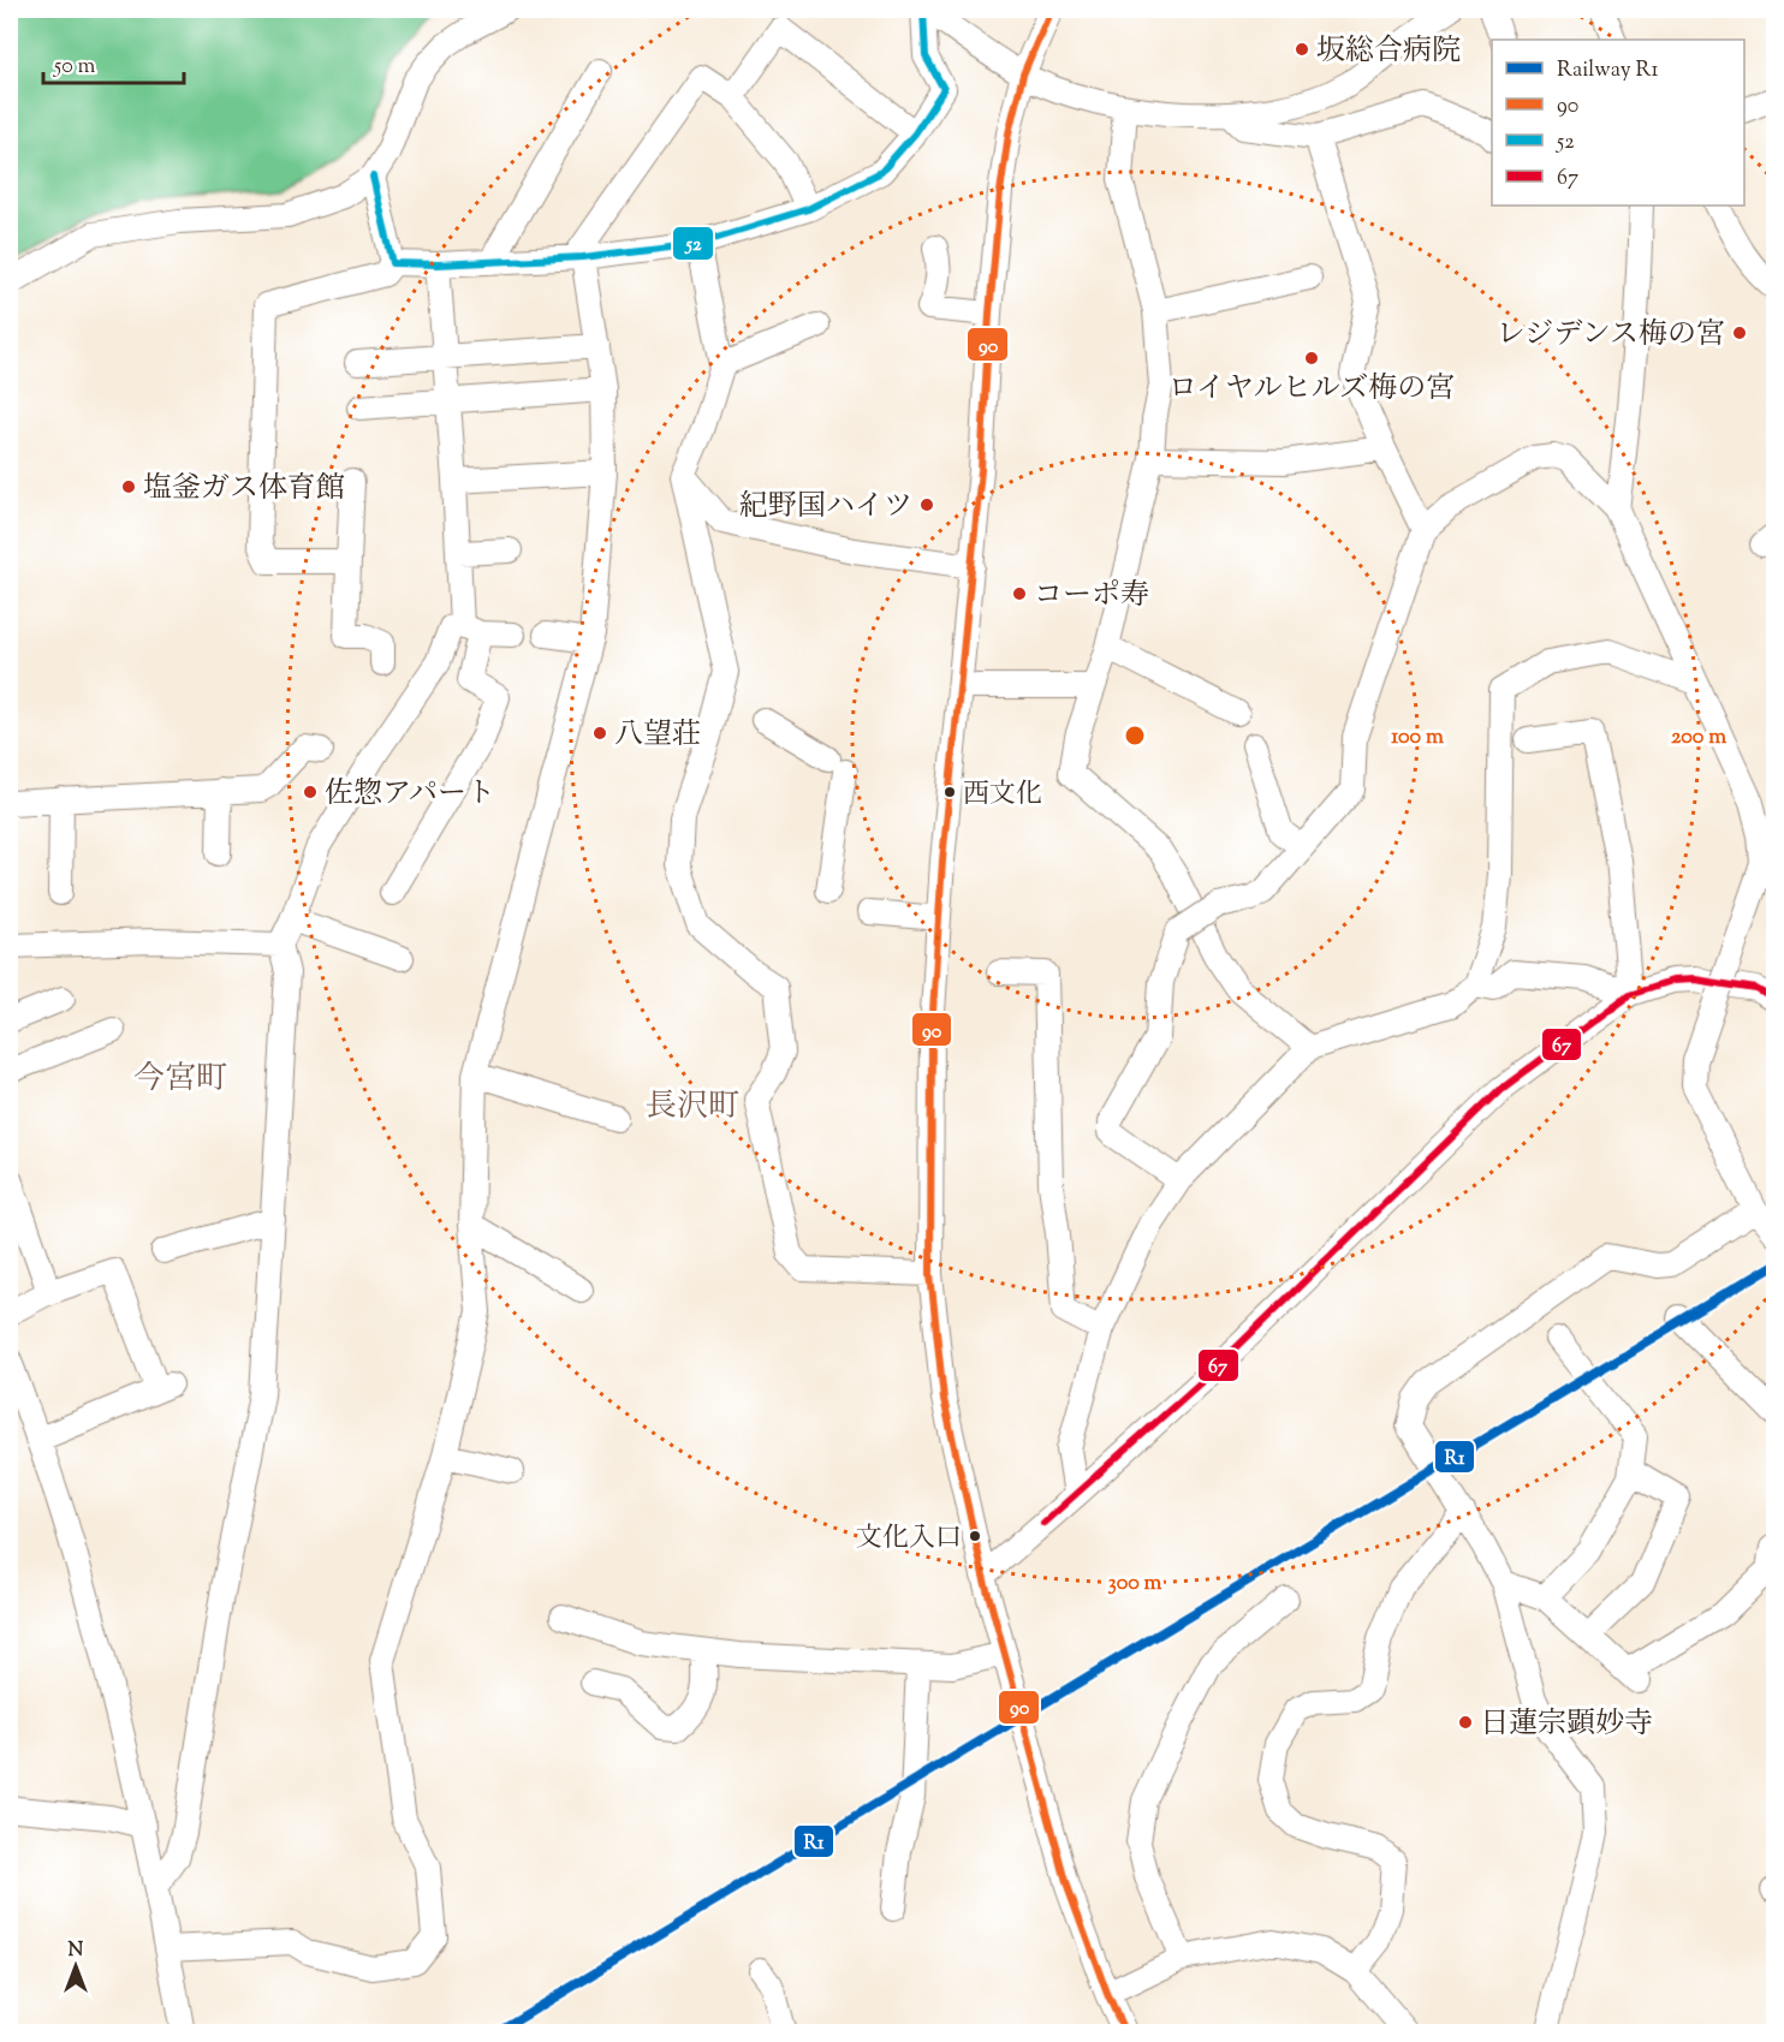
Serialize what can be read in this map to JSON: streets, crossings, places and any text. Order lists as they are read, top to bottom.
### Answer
{
  "districts": ["今宮町", "長沢町"],
  "places": [
    "坂総合病院",
    "レジデンス梅の宮",
    "ロイヤルヒルズ梅の宮",
    "塩釜ガス体育館",
    "紀野国ハイツ",
    "コーポ寿",
    "八望荘",
    "佐惣アパート",
    "西文化",
    "文化入口",
    "日蓮宗顕妙寺"
  ],
  "lines": [
    "transit line 90",
    "transit line 52",
    "transit line 67",
    "rail line R1"
  ],
  "legend": [
    "Railway R1",
    "90",
    "52",
    "67"
  ],
  "scale_bar": "50 m",
  "north": "top",
  "rings": ["100 m", "200 m", "300 m"]
}
